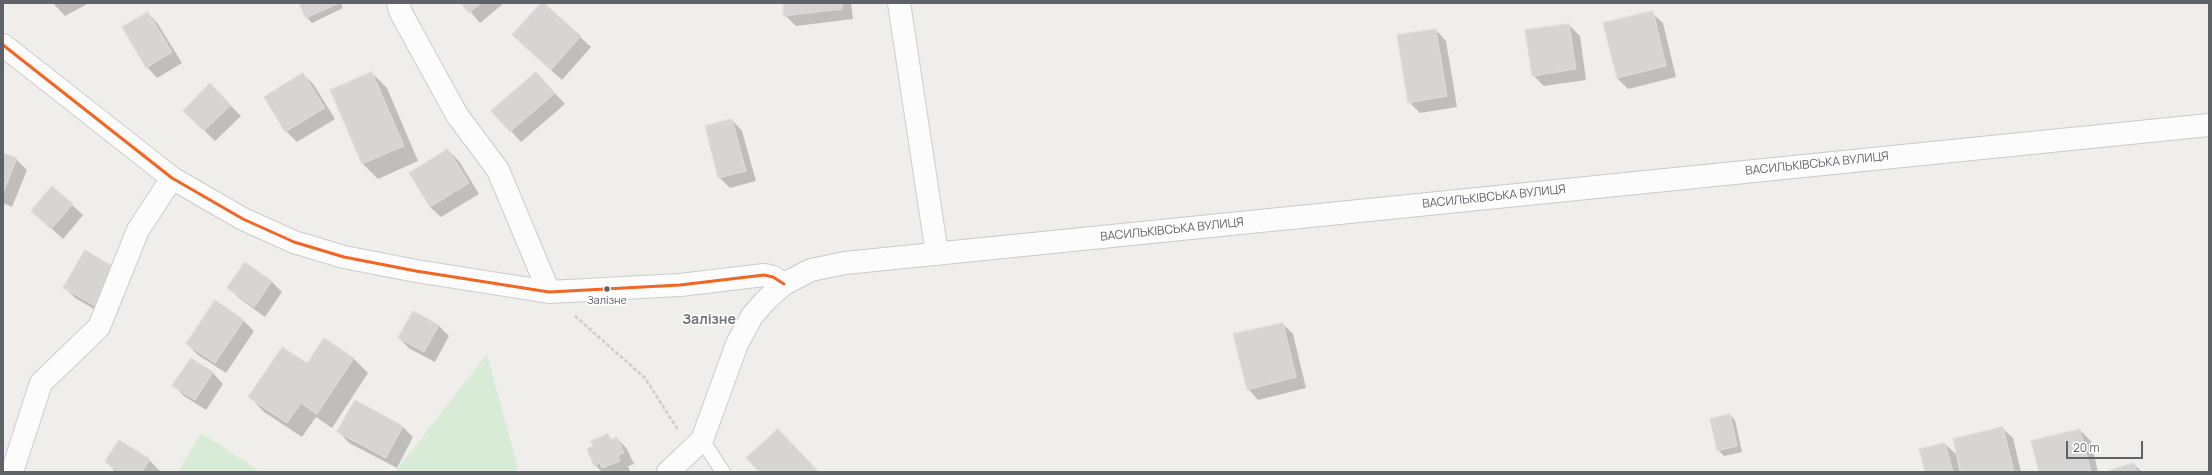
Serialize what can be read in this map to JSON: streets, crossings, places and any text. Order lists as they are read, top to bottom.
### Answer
{
  "streets": {
    "street": ["ВАСИЛЬКІВСЬКА ВУЛИЦЯ"]
  },
  "districts": ["Залізне"],
  "places": ["Залізне"],
  "scale_bar": "20 m"
}
